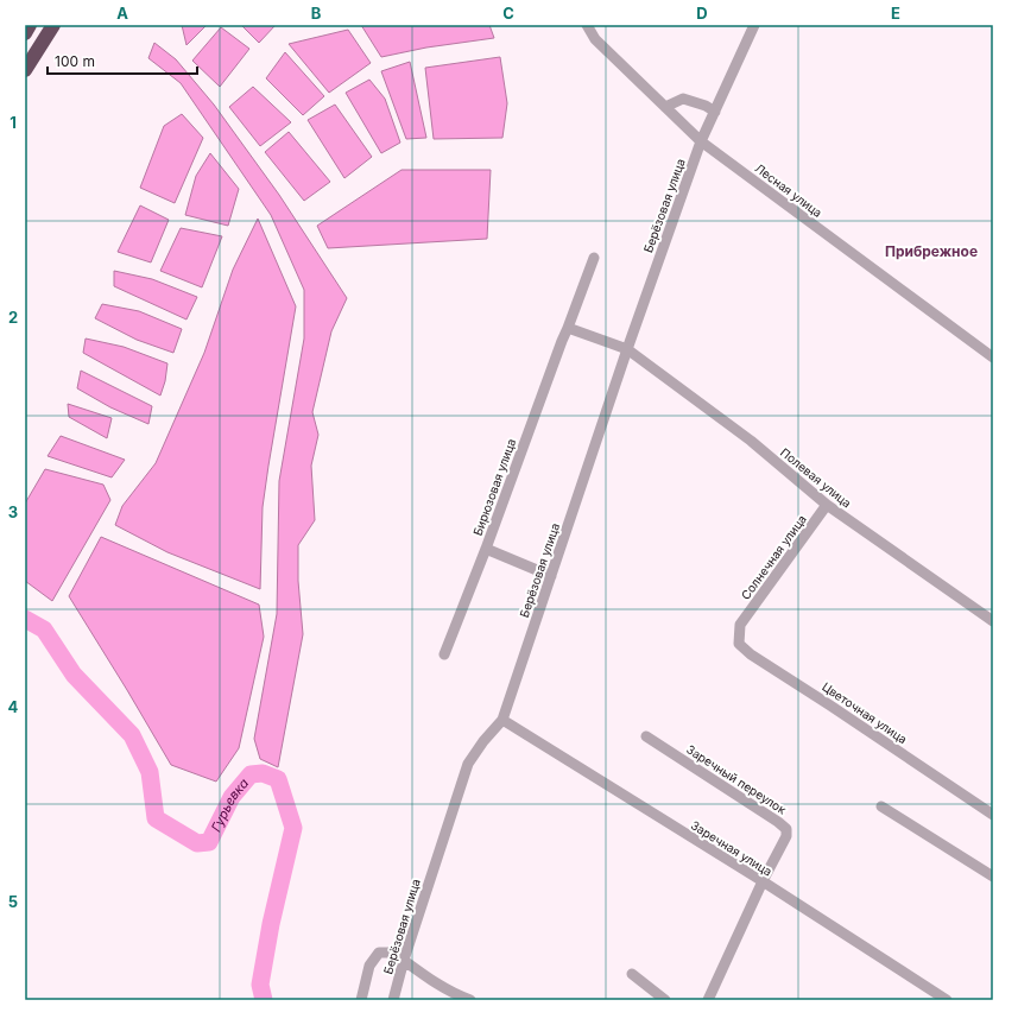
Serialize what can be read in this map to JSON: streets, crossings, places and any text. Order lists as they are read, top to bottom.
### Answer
{
  "streets": {
    "street": [
      "Лесная улица",
      "Берёзовая улица",
      "Полевая улица",
      "Бирюзовая улица",
      "Солнечная улица",
      "Цветочная улица",
      "Заречный переулок",
      "Заречная улица"
    ]
  },
  "crossings": [
    ["Лесная улица", "Берёзовая улица"],
    ["Берёзовая улица", "Полевая улица"],
    ["Берёзовая улица", "Заречная улица"],
    ["Полевая улица", "Солнечная улица"],
    ["Солнечная улица", "Цветочная улица"],
    ["Заречный переулок", "Заречная улица"]
  ],
  "districts": ["Прибрежное"],
  "water": ["Гурьевка"],
  "scale_bar": "100 m",
  "grid": {
    "columns": [
      "A",
      "B",
      "C",
      "D",
      "E"
    ],
    "rows": [
      "1",
      "2",
      "3",
      "4",
      "5"
    ]
  }
}
